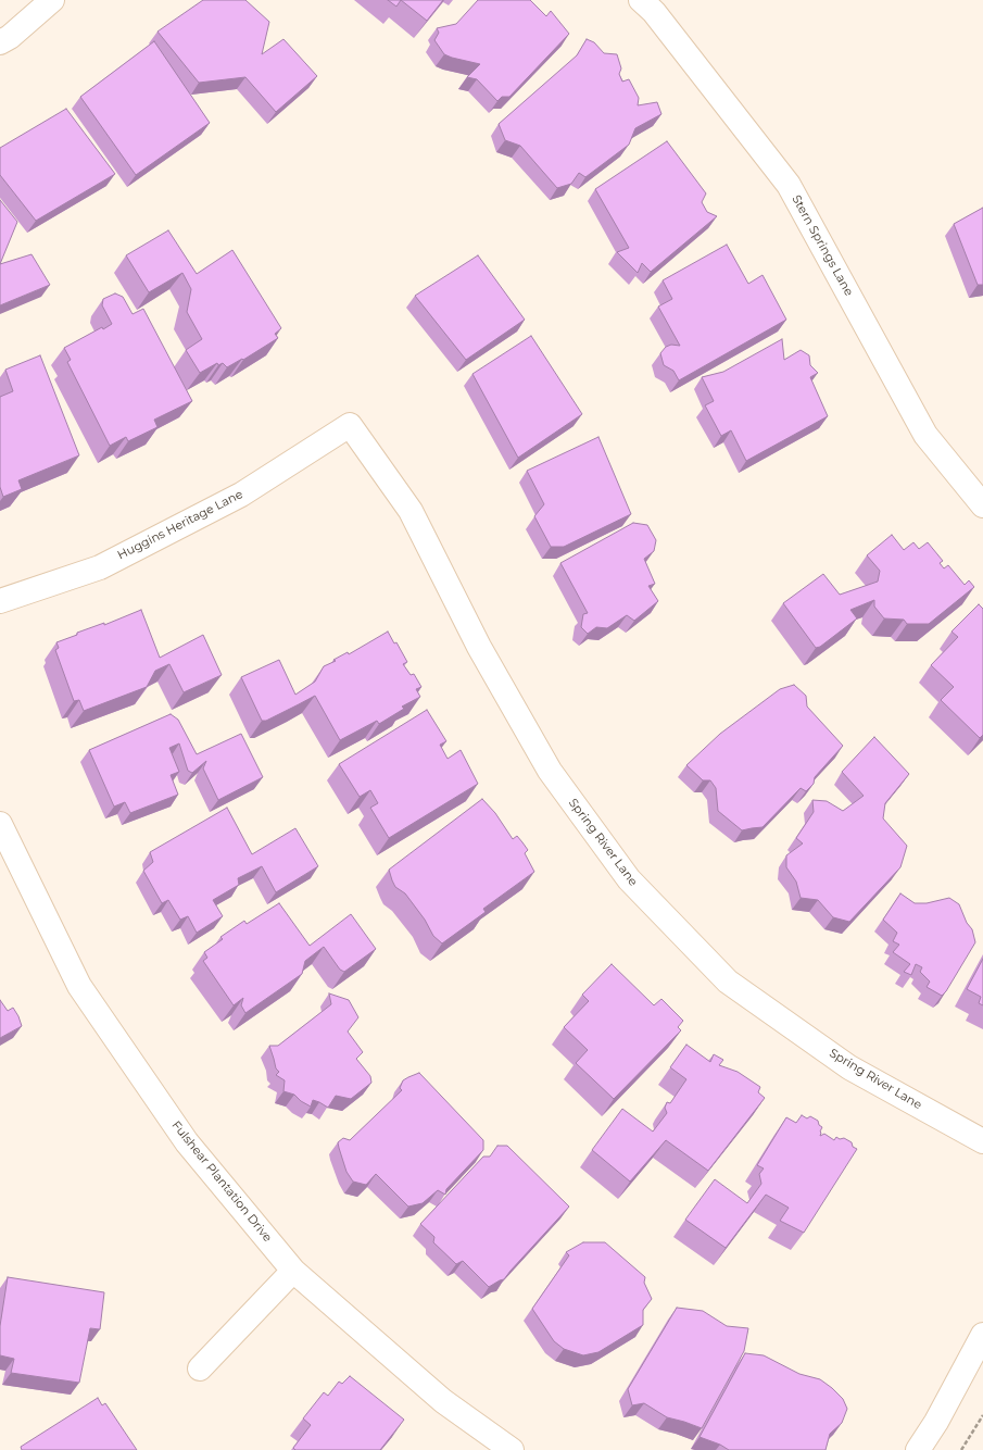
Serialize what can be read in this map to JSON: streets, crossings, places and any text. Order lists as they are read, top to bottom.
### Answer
{
  "streets": {
    "street": [
      "Stern Springs Lane",
      "Huggins Heritage Lane",
      "Spring River Lane",
      "Fulshear Plantation Drive"
    ]
  },
  "crossings": [
    ["Huggins Heritage Lane", "Spring River Lane"]
  ]
}
